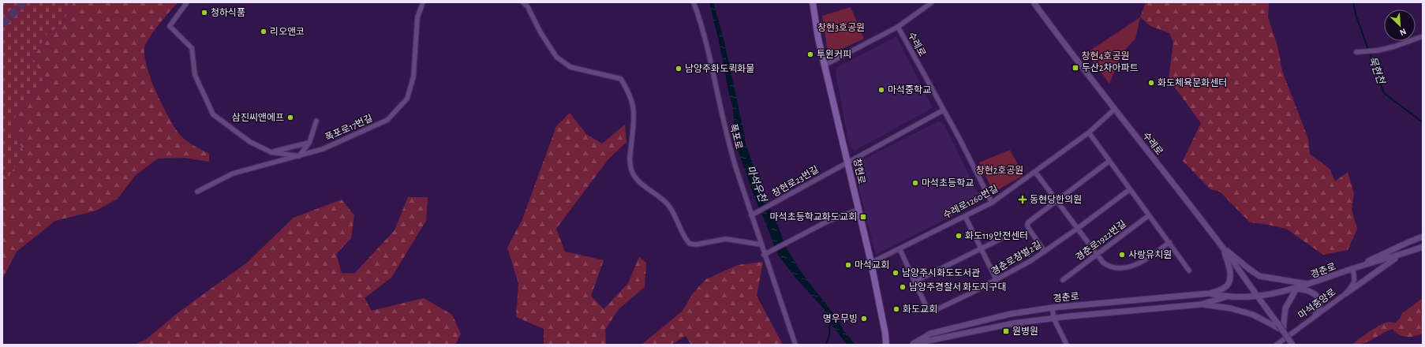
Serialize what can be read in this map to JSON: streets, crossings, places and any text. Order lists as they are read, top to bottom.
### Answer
{
  "streets": {
    "main road": ["창현로"],
    "street": [
      "수레로",
      "폭포로17번길",
      "폭포로",
      "창현로23번길",
      "수레로1260번길",
      "경춘로1922번길",
      "경춘로창벌2길",
      "경춘로",
      "마석중앙로"
    ]
  },
  "crossings": [
    ["수레로", "창현로"],
    ["수레로", "창현로23번길"],
    ["수레로", "수레로1260번길"],
    ["수레로", "경춘로"],
    ["폭포로", "창현로23번길"],
    ["창현로", "창현로23번길"],
    ["창현로", "수레로1260번길"],
    ["수레로1260번길", "경춘로창벌2길"],
    ["경춘로", "마석중앙로"]
  ],
  "water": ["묵현천", "마석우천"],
  "parks": ["창현3호공원", "창현4호공원", "창현2호공원"],
  "places": {
    "other": [
      "청하식품",
      "리오앤코",
      "투윈커피",
      "남양주화도퀵화물",
      "화도체육문화센터",
      "마석중학교",
      "삼진씨앤에프",
      "마석초등학교",
      "화도119안전센터",
      "사랑유치원",
      "마석교회",
      "남양주시화도도서관",
      "남양주경찰서 화도지구대",
      "화도교회",
      "명우무빙"
    ],
    "transit": ["두산2차아파트", "마석초등학교화도교회", "원병원"],
    "health": ["동현당한의원"]
  },
  "north": "bottom right"
}
